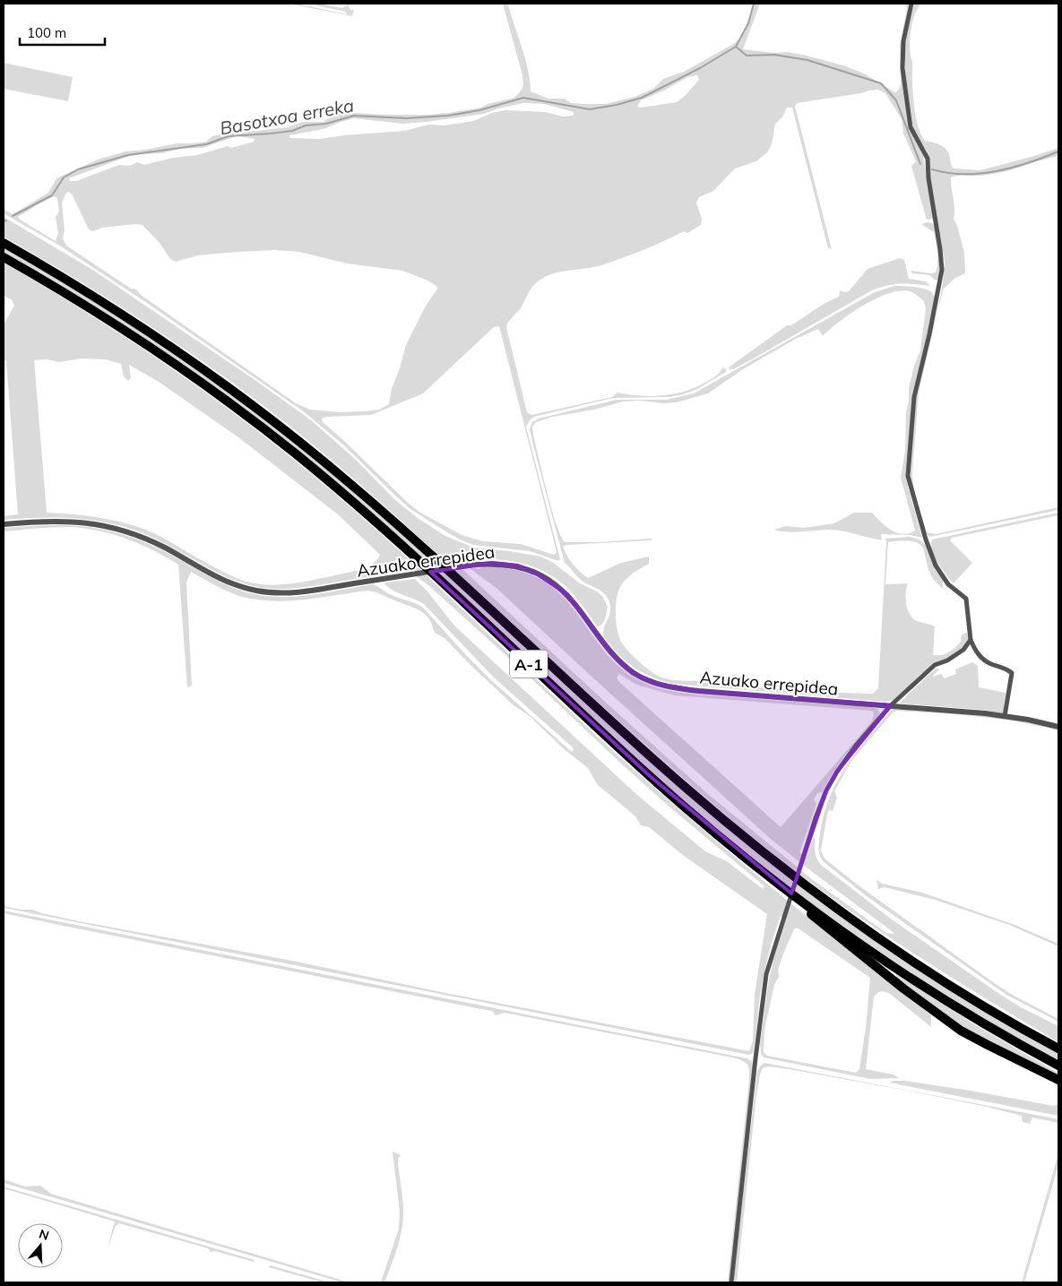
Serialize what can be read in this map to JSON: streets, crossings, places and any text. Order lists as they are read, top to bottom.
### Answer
{
  "streets": {
    "highway": ["A-1"],
    "street": ["Azuako errepidea"]
  },
  "water": ["Basotxoa erreka"],
  "scale_bar": "100 m",
  "north": "top"
}
